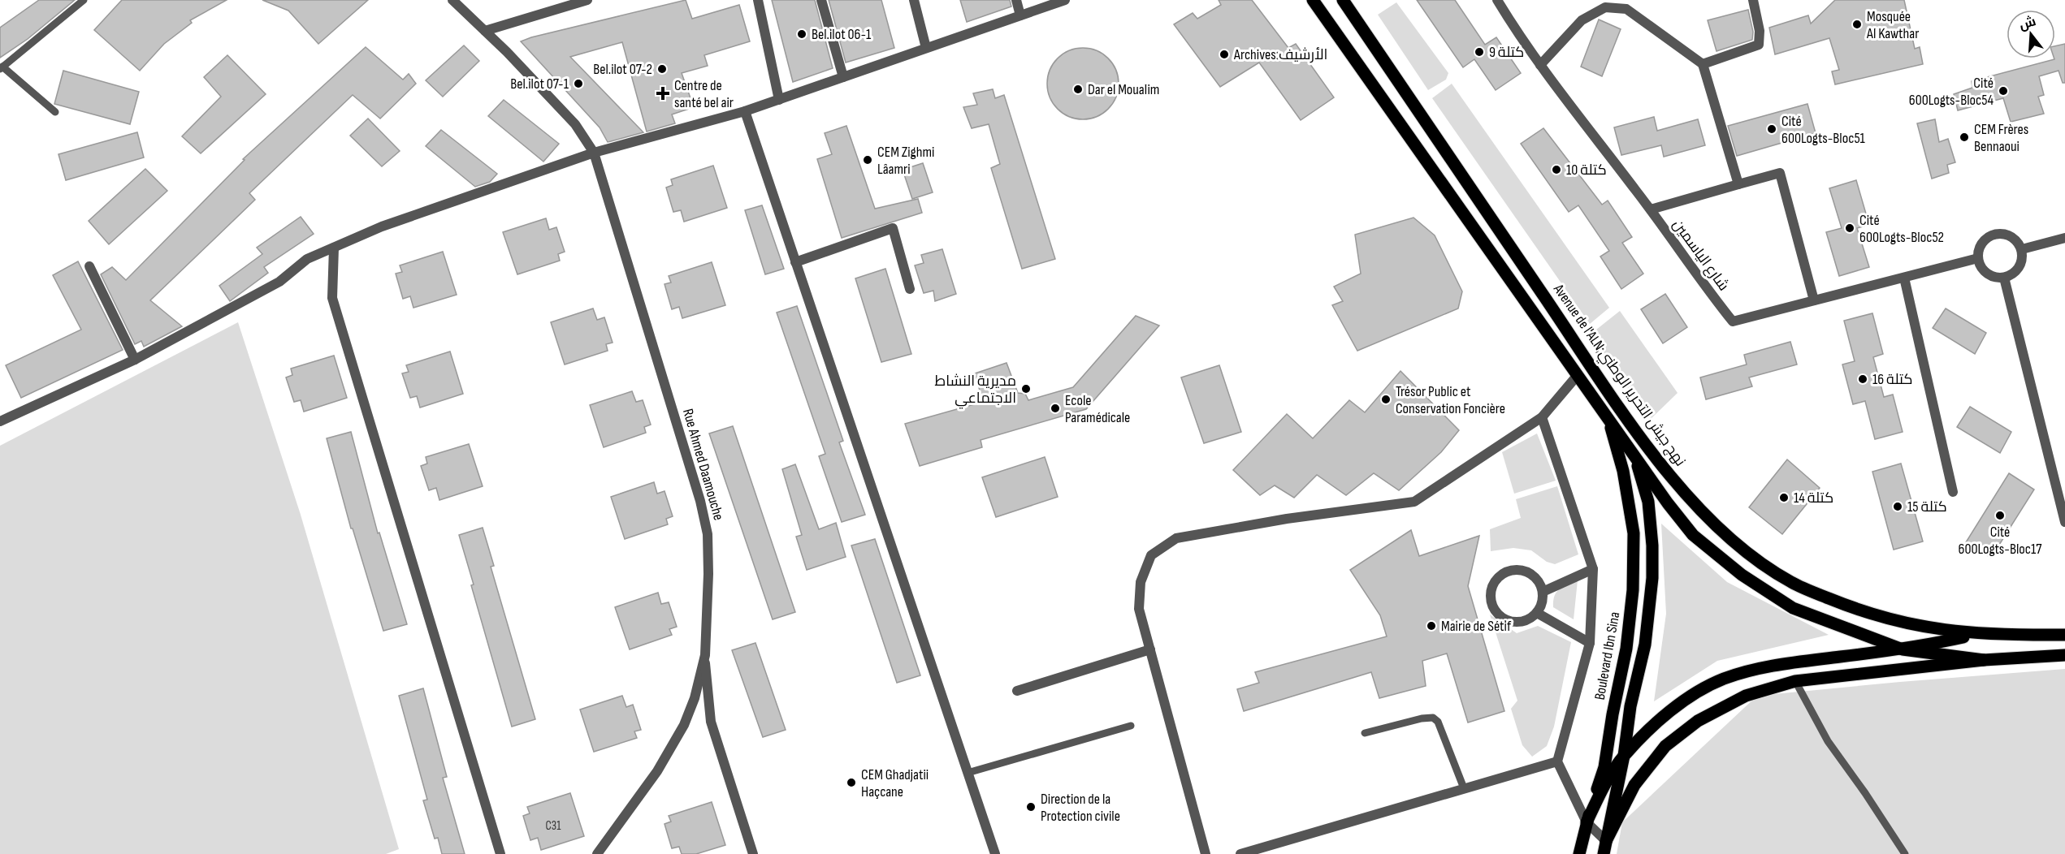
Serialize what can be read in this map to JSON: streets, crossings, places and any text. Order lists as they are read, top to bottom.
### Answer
{
  "streets": {
    "main road": ["Avenue de l'ALN;نهج جيش التحرير الوطني", "Boulevard Ibn Sina"],
    "street": ["شارع الياسمين", "Rue Ahmed Daamouche"]
  },
  "places": {
    "other": [
      "Mosquée Al Kawthar",
      "Bel.ilot 06-1",
      "كتلة 9",
      "Archives:الأرشيف",
      "Bel.ilot 07-2",
      "Bel.ilot 07-1",
      "Dar el Moualim",
      "Cité 600Logts-Bloc54",
      "Cité 600Logts-Bloc51",
      "CEM Frères Bennaoui",
      "CEM Zighmi Lâamri",
      "كتلة 10",
      "Cité 600Logts-Bloc52",
      "كتلة 16",
      "مديرية النشاط الاجتماعي",
      "Trésor Public et Conservation Foncière",
      "Ecole Paramédicale",
      "كتلة 14",
      "كتلة 15",
      "Cité 600Logts-Bloc17",
      "Mairie de Sétif",
      "CEM Ghadjatii Haçcane",
      "Direction de la Protection civile"
    ],
    "health": ["Centre de santé bel air"]
  },
  "house_numbers": ["C31"],
  "north": "top"
}
